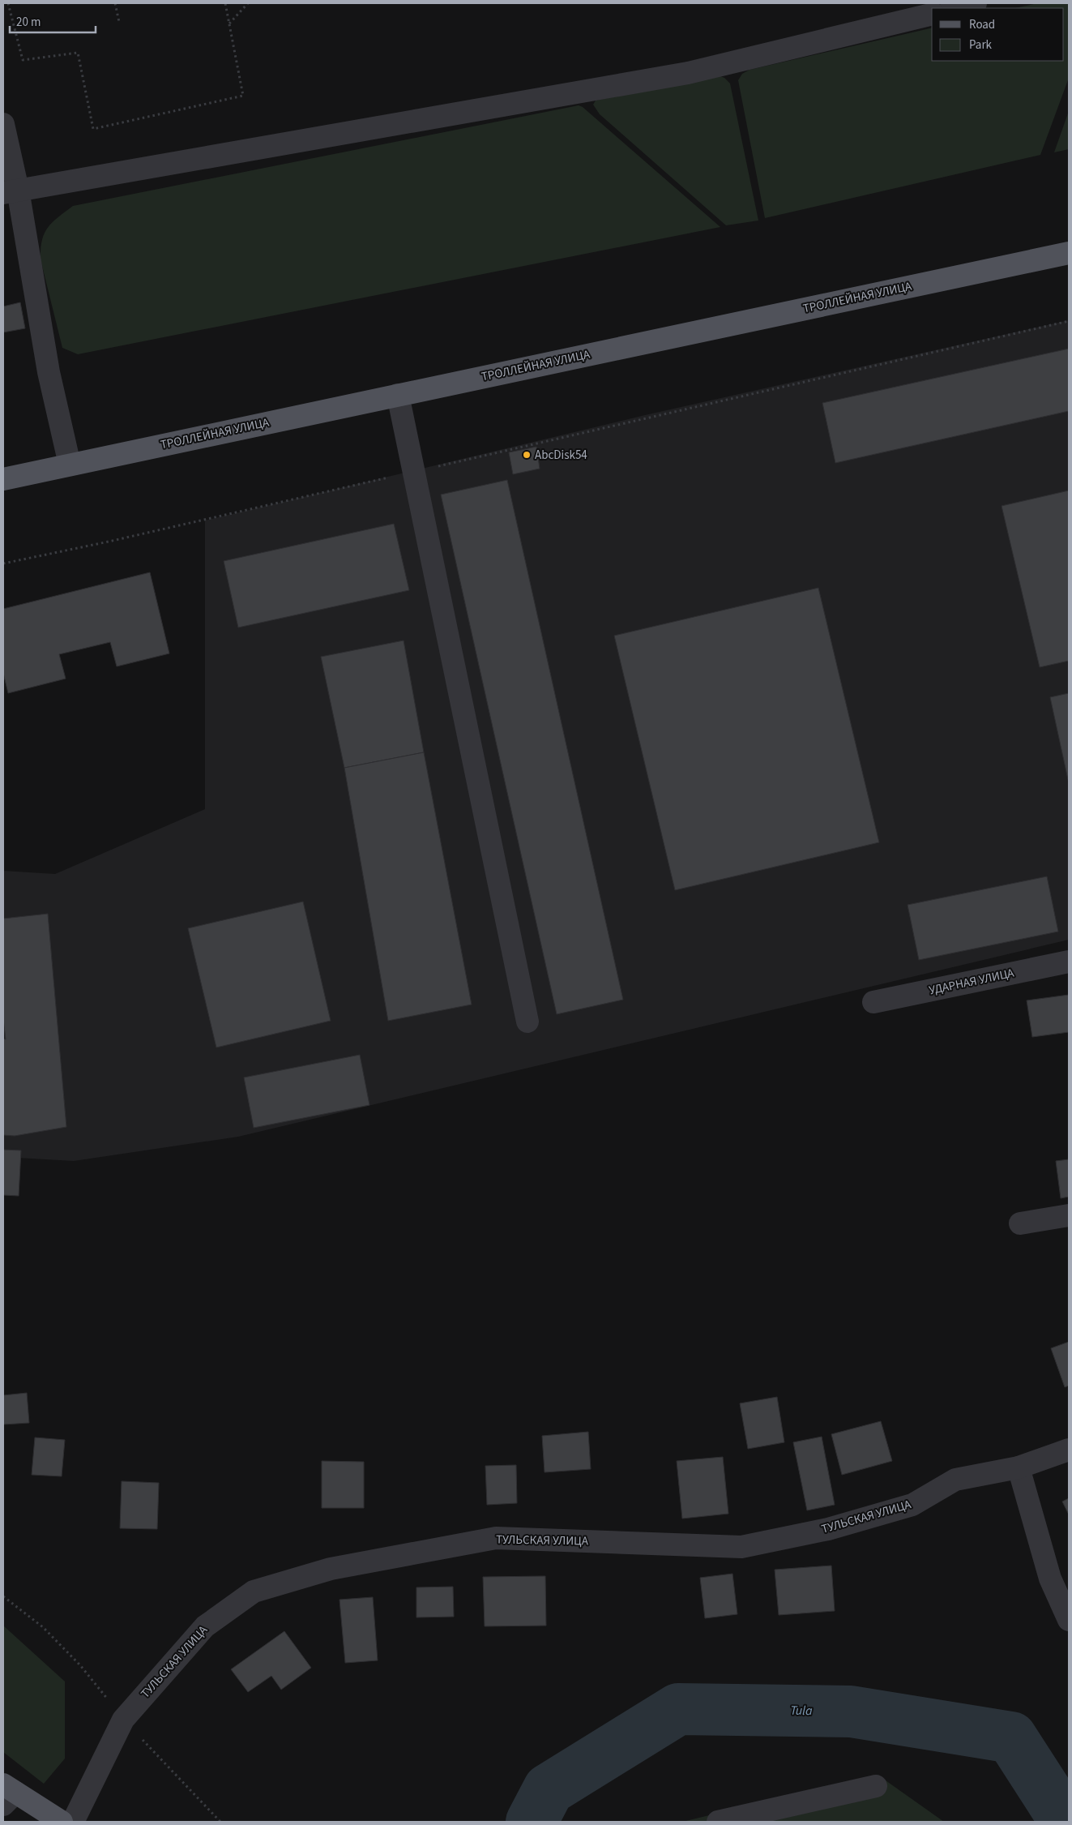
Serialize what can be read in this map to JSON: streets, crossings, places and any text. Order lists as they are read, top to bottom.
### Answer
{
  "streets": {
    "main road": ["ТРОЛЛЕЙНАЯ УЛИЦА"],
    "street": ["УДАРНАЯ УЛИЦА", "ТУЛЬСКАЯ УЛИЦА"]
  },
  "water": ["Tula"],
  "places": ["AbcDisk54"],
  "legend": ["Road", "Park"],
  "scale_bar": "20 m"
}
